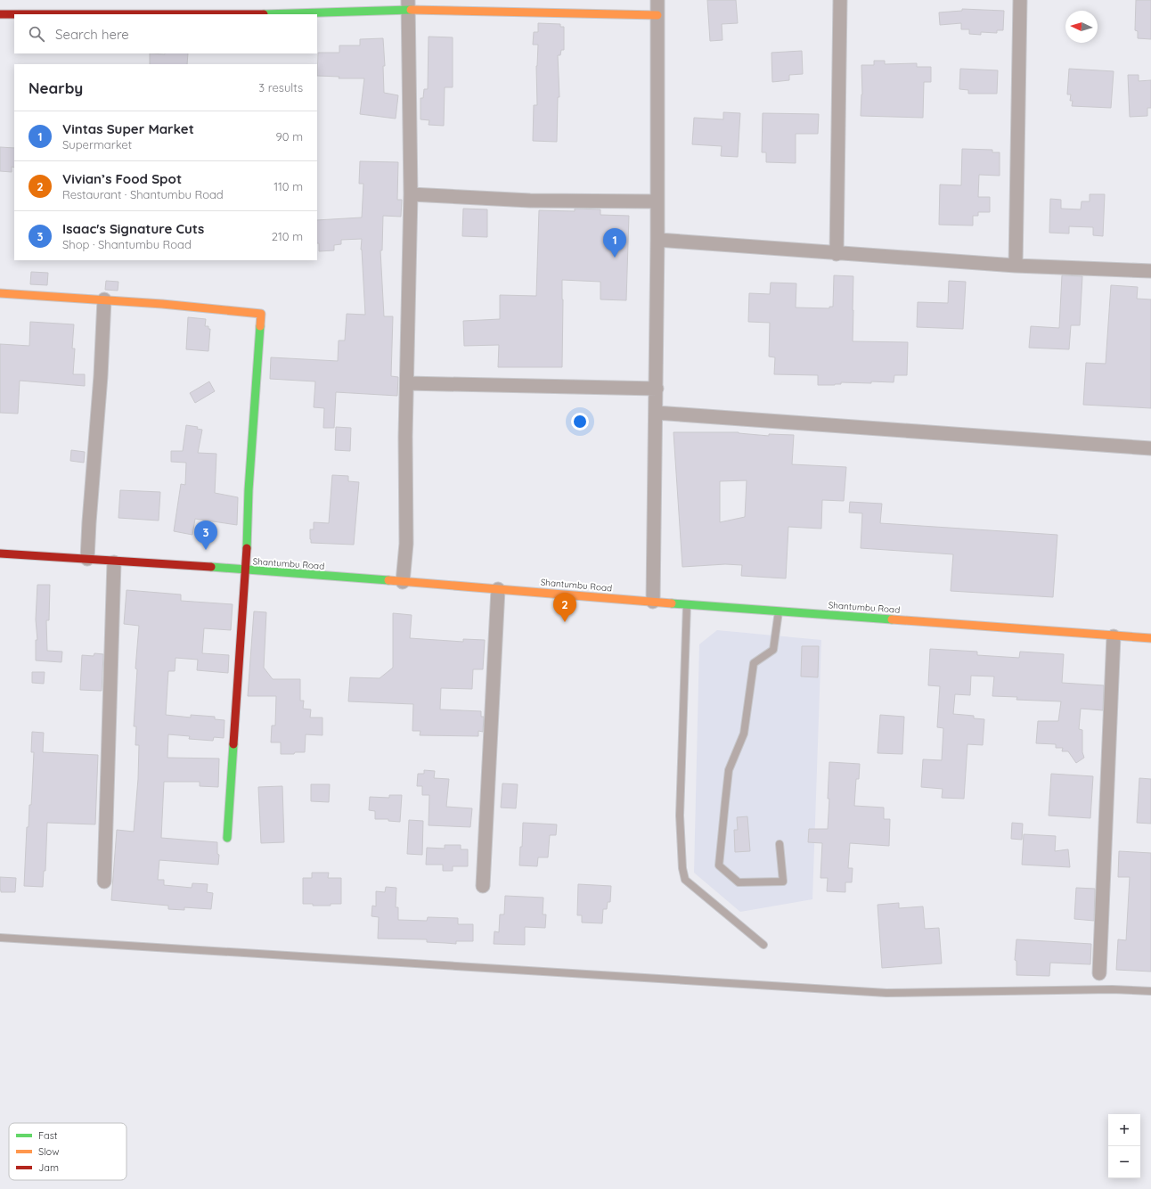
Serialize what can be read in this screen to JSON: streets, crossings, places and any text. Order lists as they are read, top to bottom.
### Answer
{
  "streets": {
    "street": ["Shantumbu Road"]
  },
  "legend": ["Fast", "Slow", "Jam"],
  "north": "left",
  "page": {
    "search": "Search here",
    "heading": ["Nearby", "3 results"],
    "list": [
      {
        "mark": "1",
        "name": "Vintas Super Market",
        "note": "Supermarket",
        "value": "90 m"
      },
      {
        "mark": "2",
        "name": "Vivian’s Food Spot",
        "note": "Restaurant · Shantumbu Road",
        "value": "110 m"
      },
      {
        "mark": "3",
        "name": "Isaac's Signature Cuts",
        "note": "Shop · Shantumbu Road",
        "value": "210 m"
      }
    ],
    "pins": ["1", "3", "2"],
    "map_buttons": ["+", "−"]
  }
}
